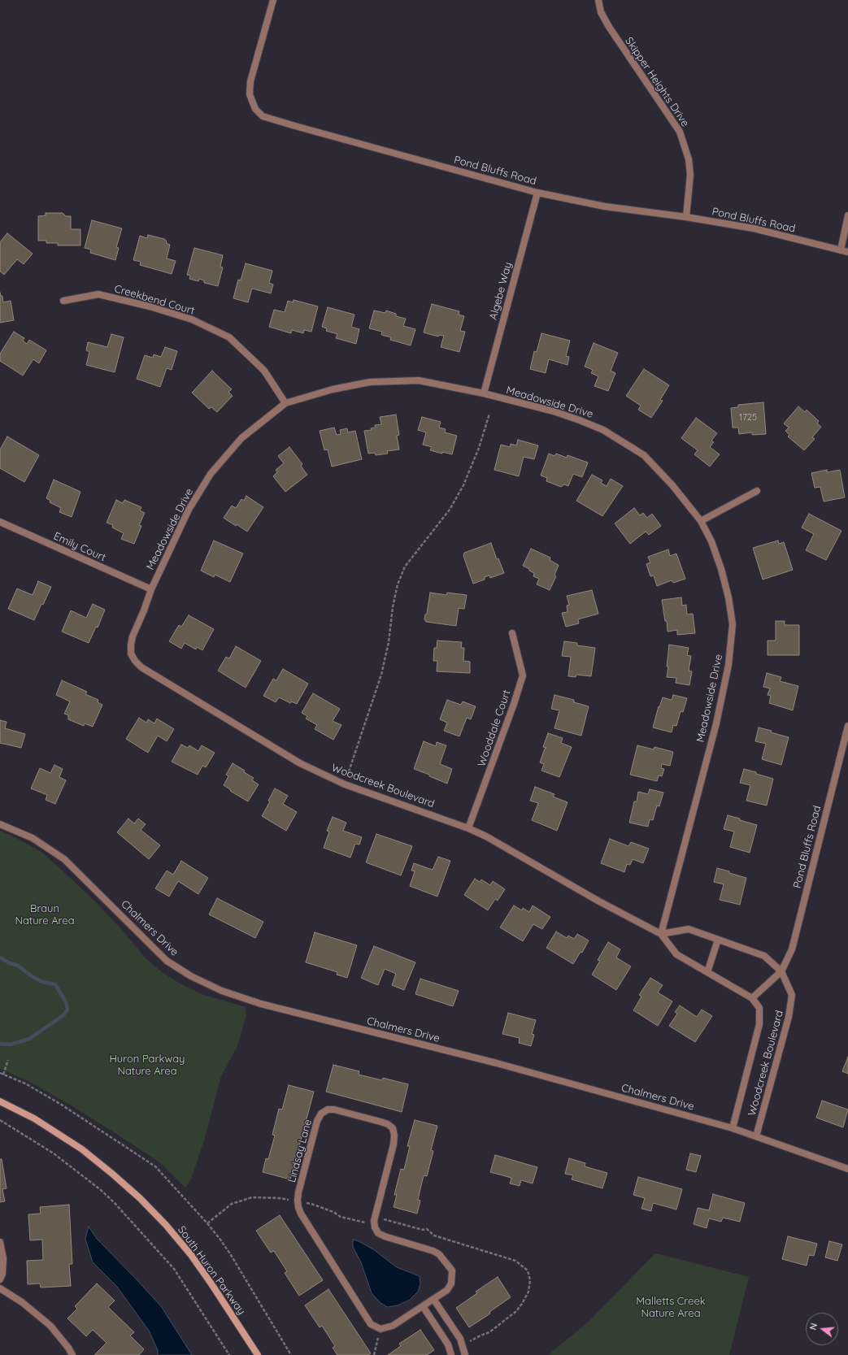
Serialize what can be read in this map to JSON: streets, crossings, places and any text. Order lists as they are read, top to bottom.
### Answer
{
  "streets": {
    "main road": ["South Huron Parkway"],
    "street": [
      "Skipper Heights Drive",
      "Pond Bluffs Road",
      "Algebe Way",
      "Creekbend Court",
      "Meadowside Drive",
      "Emily Court",
      "Wooddale Court",
      "Woodcreek Boulevard",
      "Chalmers Drive",
      "Lindsay Lane"
    ]
  },
  "crossings": [
    ["Skipper Heights Drive", "Pond Bluffs Road"],
    ["Pond Bluffs Road", "Algebe Way"],
    ["Pond Bluffs Road", "Woodcreek Boulevard"],
    ["Algebe Way", "Meadowside Drive"],
    ["Creekbend Court", "Meadowside Drive"],
    ["Meadowside Drive", "Emily Court"],
    ["Meadowside Drive", "Woodcreek Boulevard"],
    ["Wooddale Court", "Woodcreek Boulevard"],
    ["Woodcreek Boulevard", "Chalmers Drive"]
  ],
  "parks": ["Braun Nature Area", "Huron Parkway Nature Area", "Malletts Creek Nature Area"],
  "house_numbers": ["1725"],
  "north": "left"
}
